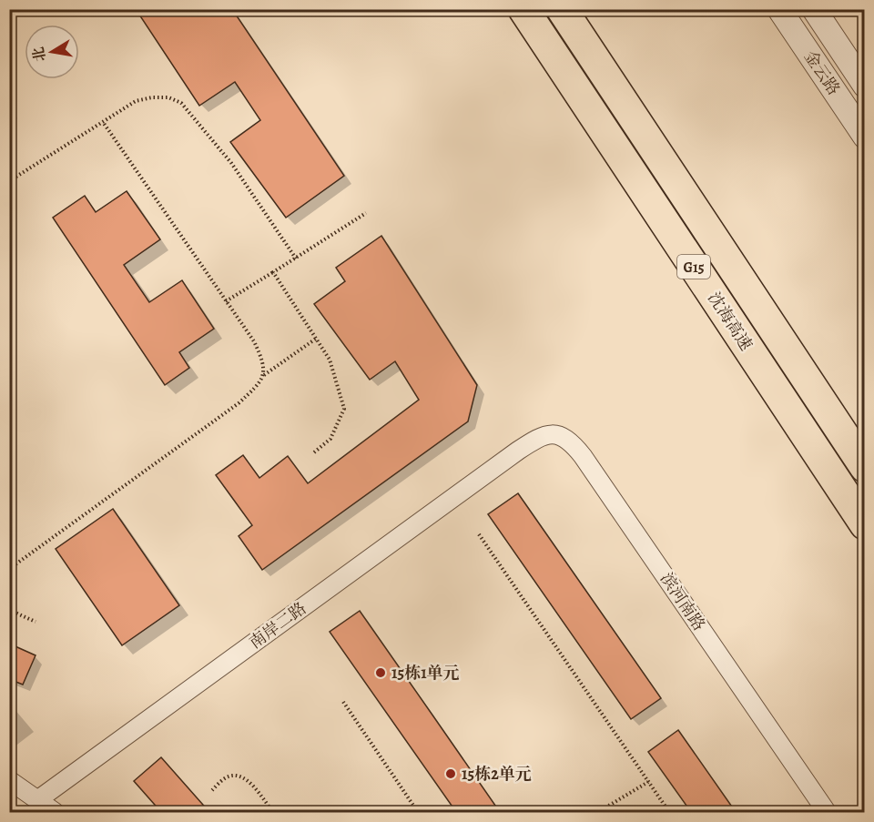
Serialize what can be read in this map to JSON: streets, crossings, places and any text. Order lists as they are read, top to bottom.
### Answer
{
  "streets": {
    "highway": ["G15", "沈海高速"],
    "street": ["金云路", "滨河南路", "南岸二路"]
  },
  "crossings": [
    ["滨河南路", "南岸二路"]
  ],
  "places": ["15栋1单元", "15栋2单元"],
  "north": "left"
}
